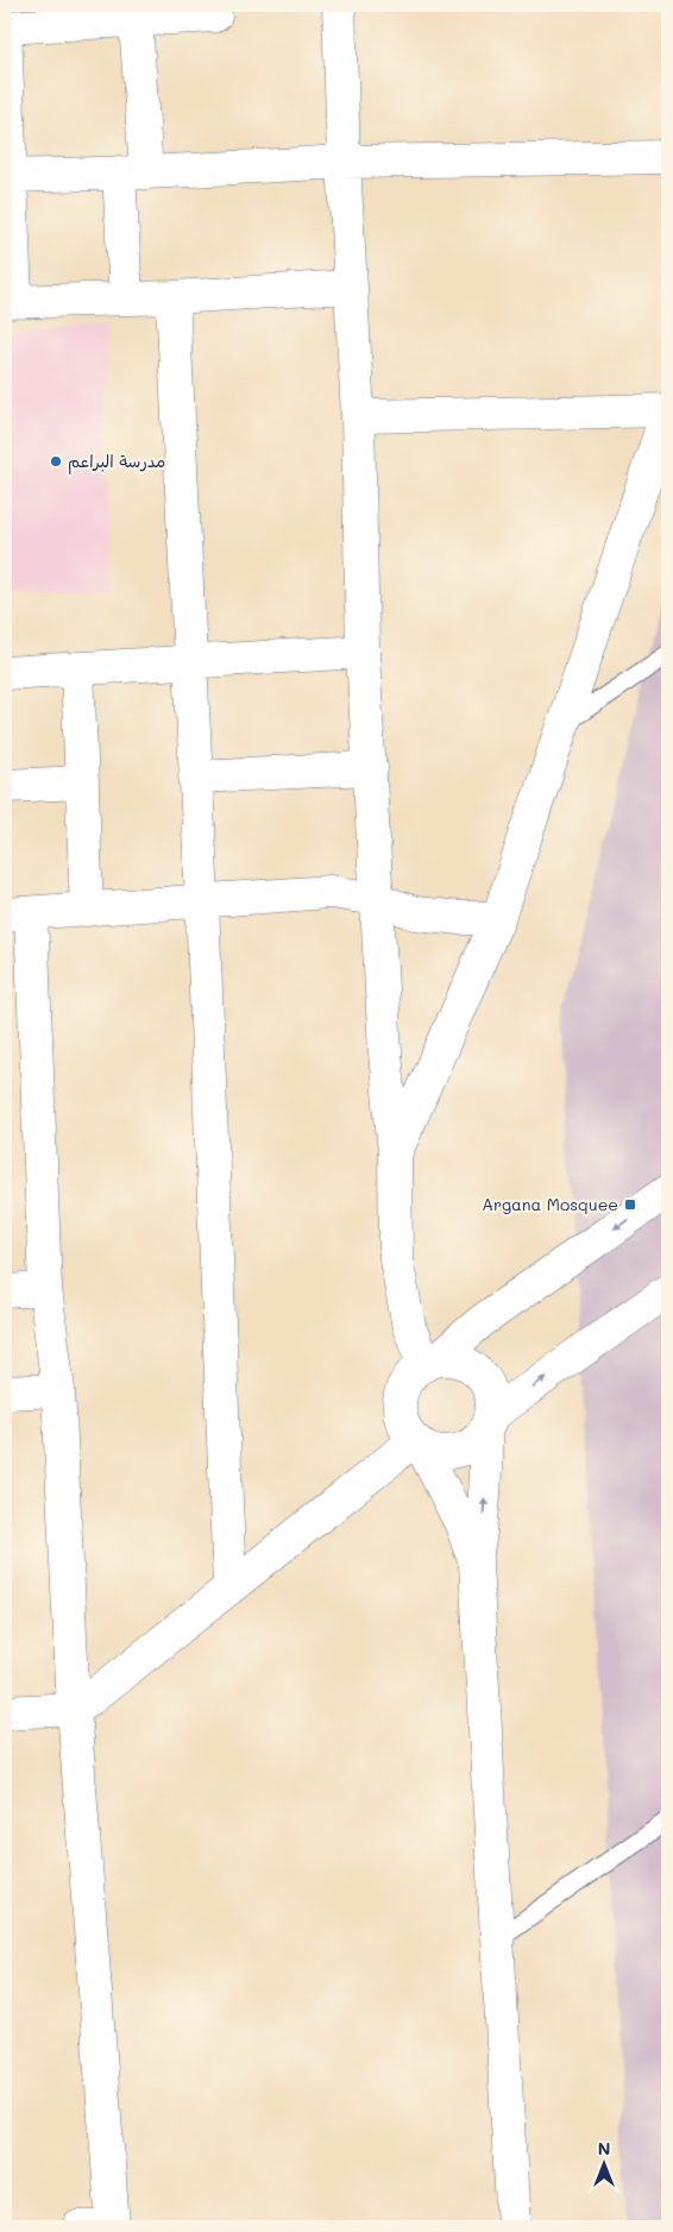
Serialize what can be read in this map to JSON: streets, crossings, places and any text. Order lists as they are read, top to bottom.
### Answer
{
  "places": {
    "other": ["مدرسة البراعم"],
    "transit": ["Argana Mosquee"]
  },
  "north": "top"
}
